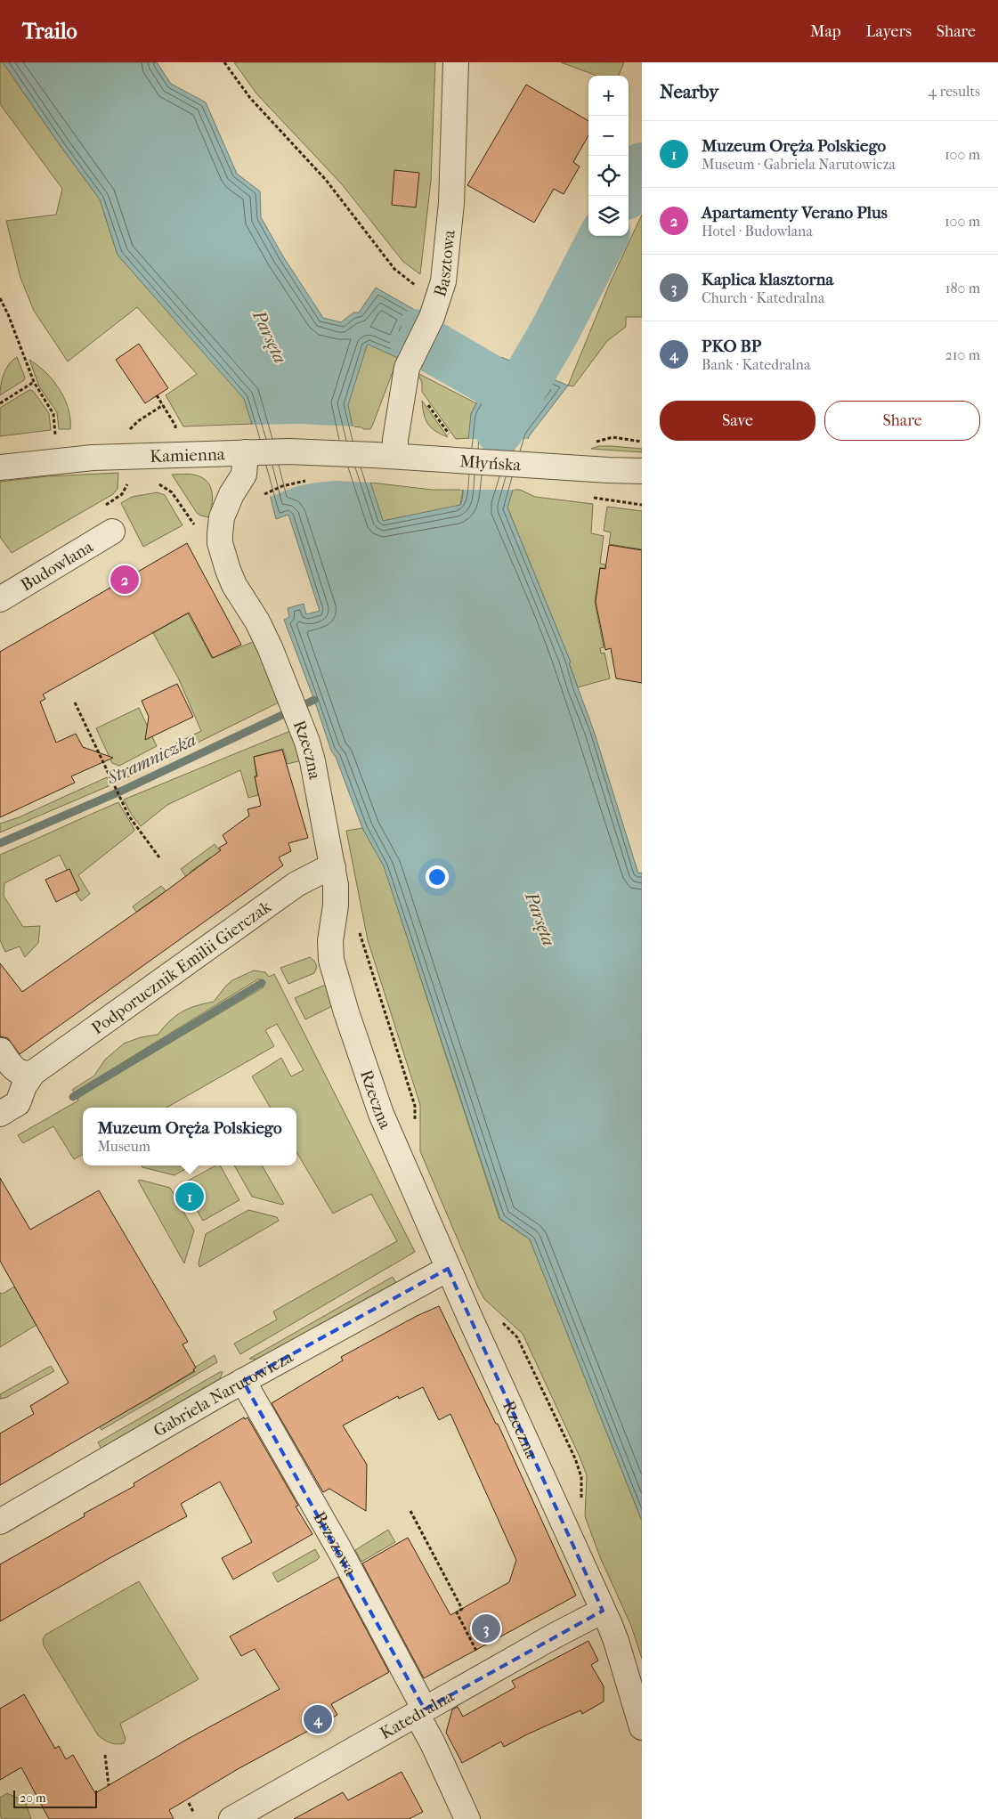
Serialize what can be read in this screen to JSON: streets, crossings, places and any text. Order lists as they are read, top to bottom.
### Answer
{
  "streets": {
    "street": [
      "Basztowa",
      "Kamienna",
      "Młyńska",
      "Budowlana",
      "Rzeczna",
      "Podporucznik Emilii Gierczak",
      "Gabriela Narutowicza",
      "Brzozowa",
      "Katedralna"
    ]
  },
  "crossings": [
    ["Basztowa", "Kamienna"],
    ["Basztowa", "Młyńska"],
    ["Kamienna", "Młyńska"],
    ["Kamienna", "Rzeczna"],
    ["Rzeczna", "Podporucznik Emilii Gierczak"],
    ["Rzeczna", "Gabriela Narutowicza"],
    ["Rzeczna", "Katedralna"],
    ["Gabriela Narutowicza", "Brzozowa"],
    ["Brzozowa", "Katedralna"]
  ],
  "water": ["Parsęta", "Stramniczka"],
  "scale_bar": "20 m",
  "page": {
    "header": "Trailo",
    "nav": ["Map", "Layers", "Share"],
    "heading": ["Nearby", "4 results"],
    "map_buttons": ["+", "−"],
    "list": [
      {
        "mark": "1",
        "name": "Muzeum Oręża Polskiego",
        "note": "Museum · Gabriela Narutowicza",
        "value": "100 m"
      },
      {
        "mark": "2",
        "name": "Apartamenty Verano Plus",
        "note": "Hotel · Budowlana",
        "value": "100 m"
      },
      {
        "mark": "3",
        "name": "Kaplica klasztorna",
        "note": "Church · Katedralna",
        "value": "180 m"
      },
      {
        "mark": "4",
        "name": "PKO BP",
        "note": "Bank · Katedralna",
        "value": "210 m"
      }
    ],
    "buttons": ["Save", "Share"],
    "pins": [
      "2",
      "1",
      "3",
      "4"
    ],
    "popup": ["Muzeum Oręża Polskiego", "Museum"],
    "scale": "20 m"
  }
}
